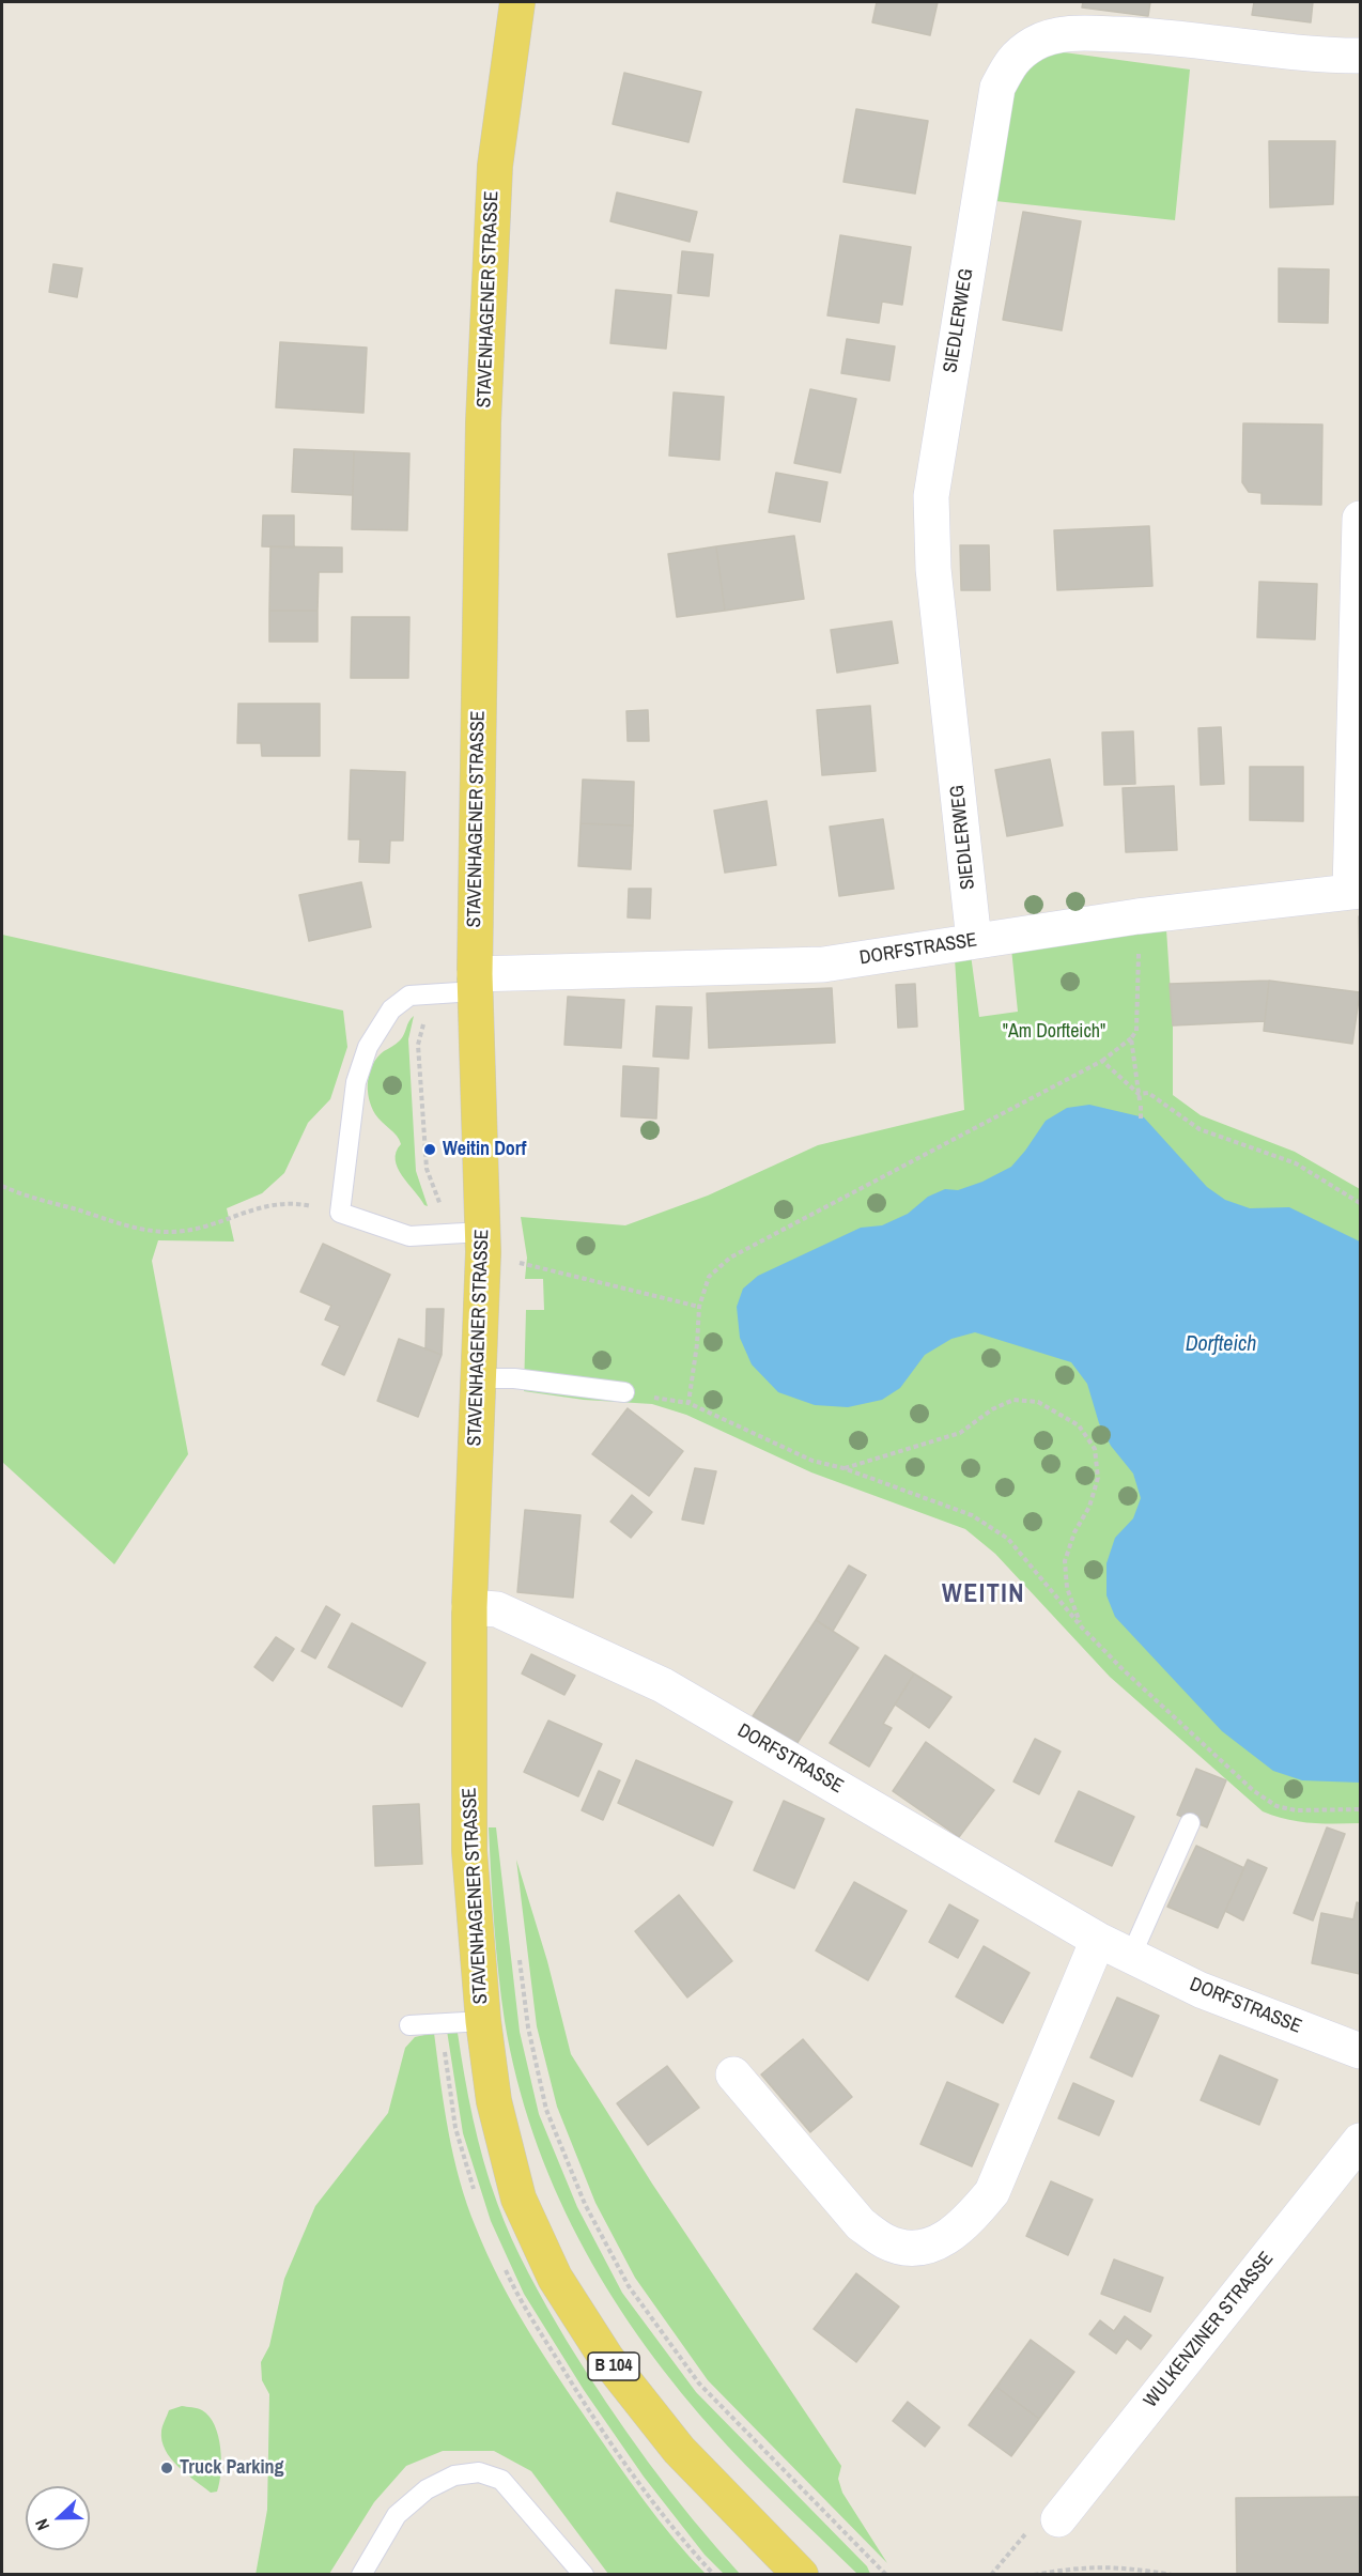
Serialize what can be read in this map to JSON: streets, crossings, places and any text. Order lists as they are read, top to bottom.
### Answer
{
  "streets": {
    "main road": ["STAVENHAGENER STRASSE", "B 104"],
    "street": ["SIEDLERWEG", "DORFSTRASSE", "WULKENZINER STRASSE"]
  },
  "crossings": [
    ["STAVENHAGENER STRASSE", "DORFSTRASSE"],
    ["SIEDLERWEG", "DORFSTRASSE"]
  ],
  "districts": ["WEITIN"],
  "water": ["Dorfteich"],
  "parks": ["\"Am Dorfteich\""],
  "places": ["Weitin Dorf", "Truck Parking"],
  "north": "left"
}
